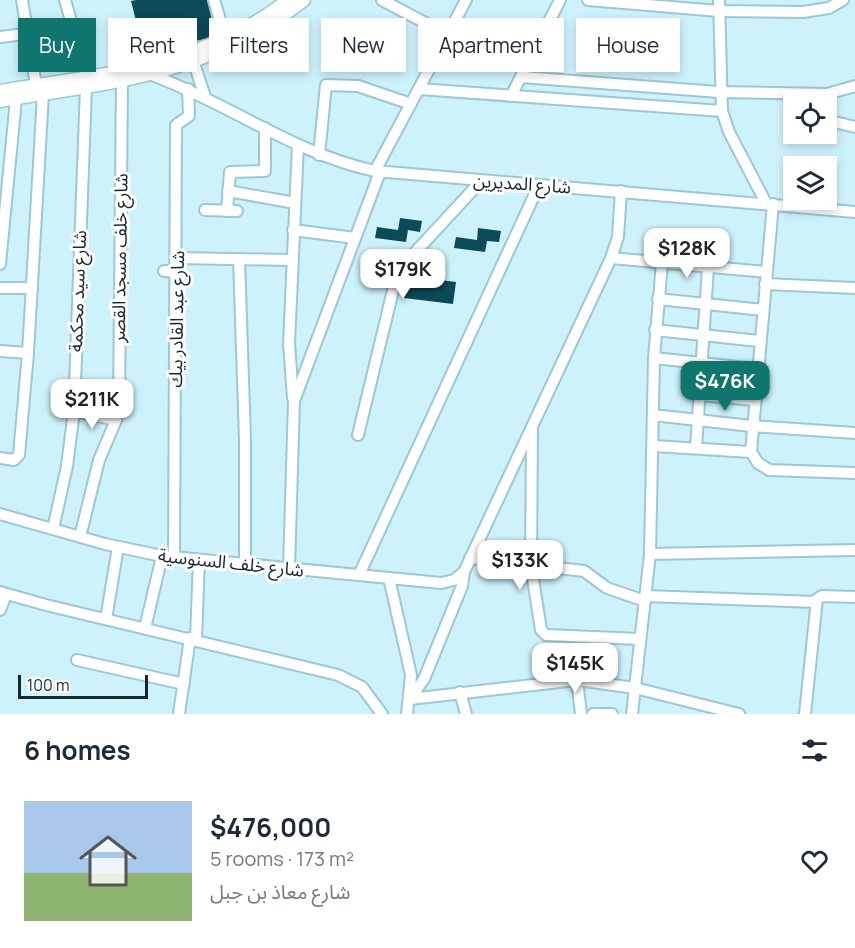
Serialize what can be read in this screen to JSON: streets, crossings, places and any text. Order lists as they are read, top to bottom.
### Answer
{
  "streets": {
    "street": [
      "شارع المديرين",
      "شارع خلف مسجد القصر",
      "شارع سيد محكمة",
      "شارع عبد القادر بيك",
      "شارع خلف السنوسية"
    ]
  },
  "crossings": [
    ["شارع المديرين", "شارع عبد القادر بيك"],
    ["شارع خلف مسجد القصر", "شارع خلف السنوسية"],
    ["شارع سيد محكمة", "شارع خلف السنوسية"],
    ["شارع عبد القادر بيك", "شارع خلف السنوسية"]
  ],
  "scale_bar": "100 m",
  "page": {
    "chip": [
      "Buy",
      "Rent",
      "Filters",
      "New",
      "Apartment",
      "House"
    ],
    "price": [
      "$128K",
      "$179K",
      "$476K",
      "$211K",
      "$133K",
      "$145K"
    ],
    "scale": "100 m",
    "heading": "6 homes",
    "list": [
      {
        "name": "$476,000",
        "note": "5 rooms · 173 m² · شارع معاذ بن جبل"
      }
    ]
  }
}
